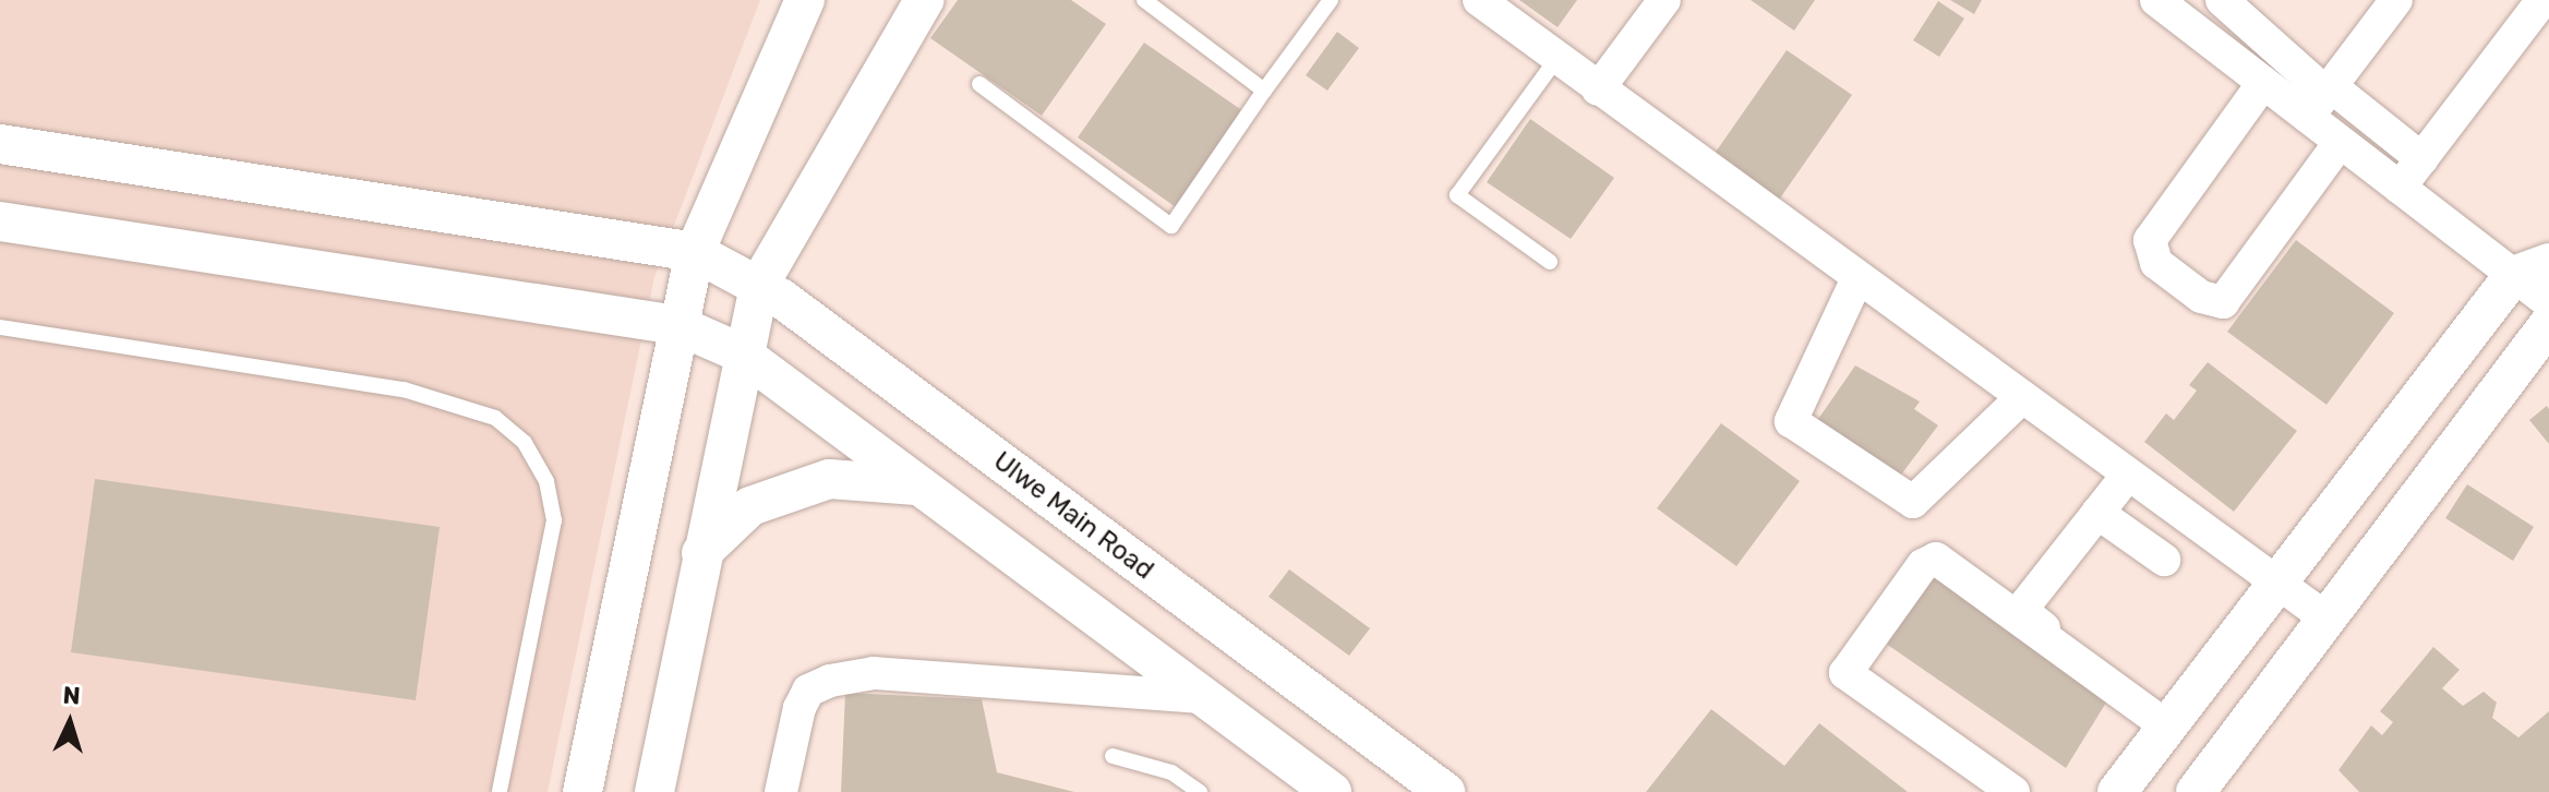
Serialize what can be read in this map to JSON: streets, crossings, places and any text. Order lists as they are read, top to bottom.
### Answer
{
  "streets": {
    "street": ["Ulwe Main Road"]
  },
  "north": "top"
}
